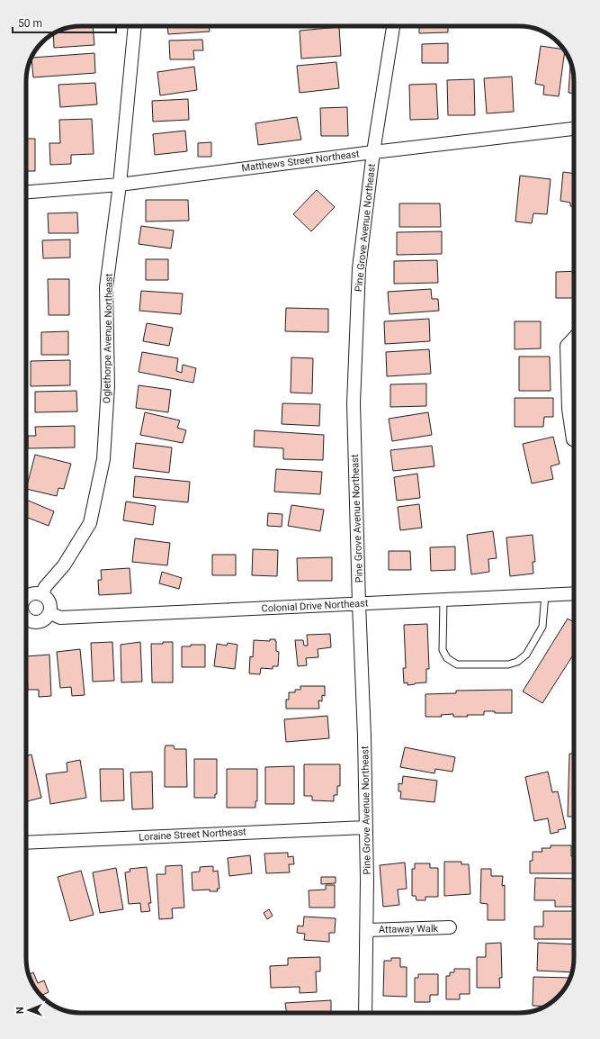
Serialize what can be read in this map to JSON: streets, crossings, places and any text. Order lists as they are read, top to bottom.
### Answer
{
  "streets": {
    "street": [
      "Matthews Street Northeast",
      "Pine Grove Avenue Northeast",
      "Oglethorpe Avenue Northeast",
      "Colonial Drive Northeast",
      "Loraine Street Northeast",
      "Attaway Walk"
    ]
  },
  "crossings": [
    ["Matthews Street Northeast", "Pine Grove Avenue Northeast"],
    ["Matthews Street Northeast", "Oglethorpe Avenue Northeast"],
    ["Pine Grove Avenue Northeast", "Colonial Drive Northeast"],
    ["Pine Grove Avenue Northeast", "Loraine Street Northeast"],
    ["Pine Grove Avenue Northeast", "Attaway Walk"]
  ],
  "scale_bar": "50 m",
  "north": "left"
}
